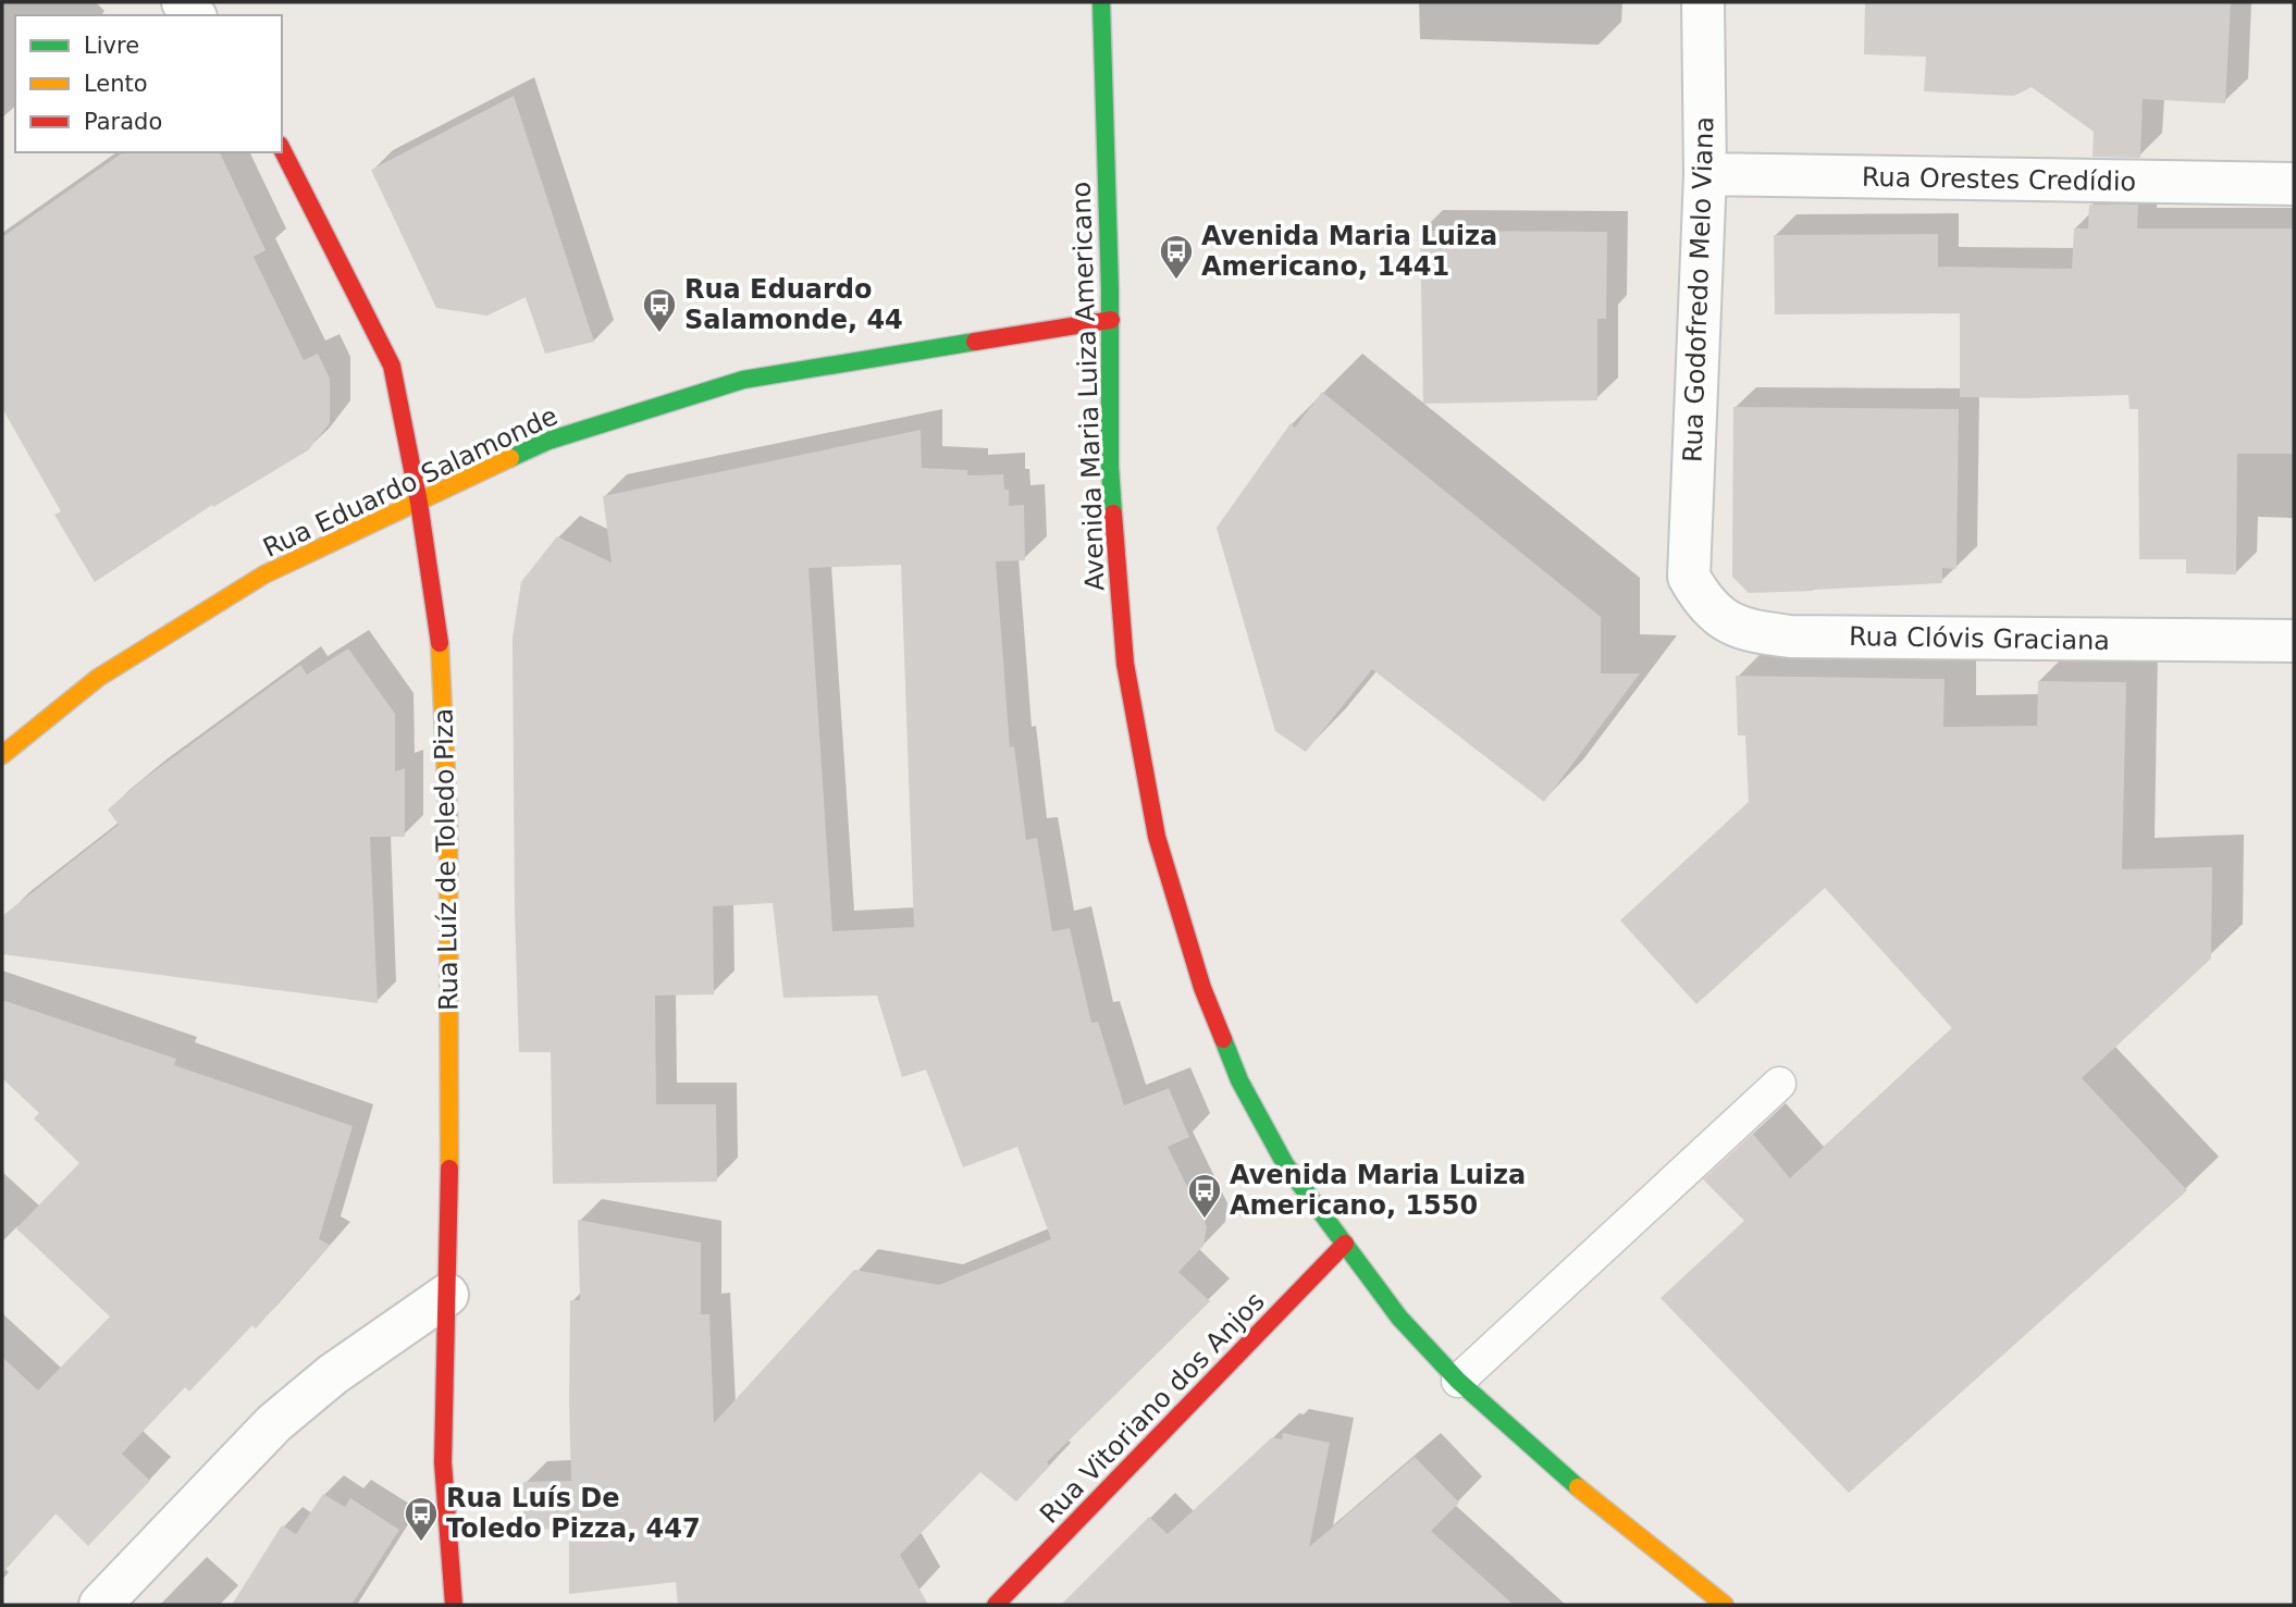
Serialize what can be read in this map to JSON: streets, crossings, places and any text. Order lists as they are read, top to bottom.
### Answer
{
  "streets": {
    "street": [
      "Rua Orestes Credídio",
      "Rua Godofredo Melo Viana",
      "Avenida Maria Luiza Americano",
      "Rua Eduardo Salamonde",
      "Rua Clóvis Graciana",
      "Rua Luíz de Toledo Piza",
      "Rua Vitoriano dos Anjos"
    ]
  },
  "crossings": [
    ["Rua Orestes Credídio", "Rua Godofredo Melo Viana"],
    ["Rua Godofredo Melo Viana", "Rua Clóvis Graciana"],
    ["Avenida Maria Luiza Americano", "Rua Eduardo Salamonde"],
    ["Avenida Maria Luiza Americano", "Rua Vitoriano dos Anjos"],
    ["Rua Eduardo Salamonde", "Rua Luíz de Toledo Piza"]
  ],
  "places": {
    "bus stop": [
      "Avenida Maria Luiza Americano, 1441",
      "Rua Eduardo Salamonde, 44",
      "Avenida Maria Luiza Americano, 1550",
      "Rua Luís De Toledo Pizza, 447"
    ]
  },
  "legend": ["Livre", "Lento", "Parado"]
}
